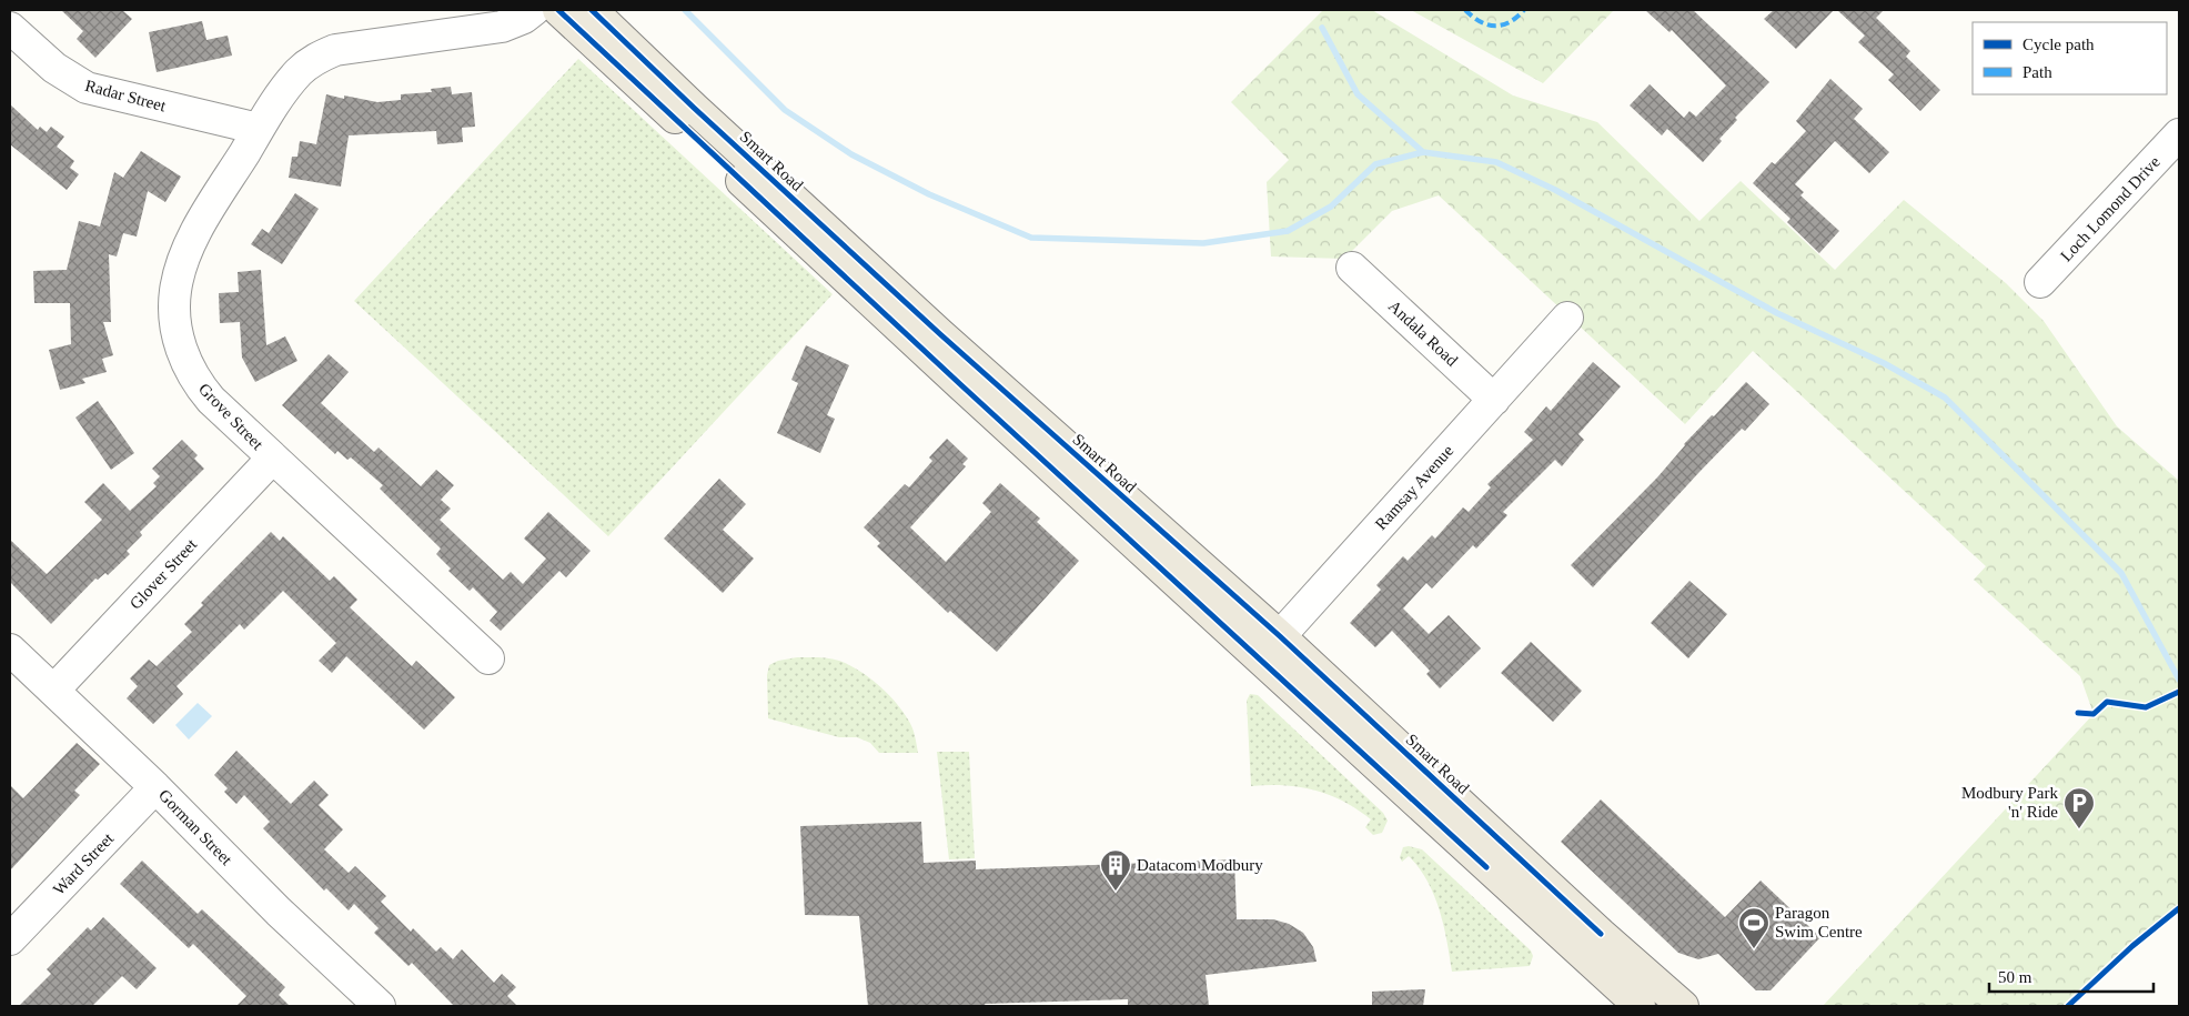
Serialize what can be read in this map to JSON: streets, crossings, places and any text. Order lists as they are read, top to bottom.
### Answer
{
  "streets": {
    "main road": ["Smart Road"],
    "street": [
      "Radar Street",
      "Loch Lomond Drive",
      "Andala Road",
      "Grove Street",
      "Ramsay Avenue",
      "Glover Street",
      "Gorman Street",
      "Ward Street"
    ]
  },
  "crossings": [
    ["Radar Street", "Grove Street"],
    ["Smart Road", "Ramsay Avenue"],
    ["Andala Road", "Ramsay Avenue"],
    ["Grove Street", "Glover Street"],
    ["Glover Street", "Gorman Street"],
    ["Gorman Street", "Ward Street"]
  ],
  "places": {
    "parking": ["Modbury Park 'n' Ride"],
    "building": ["Datacom Modbury"],
    "sports": ["Paragon Swim Centre"]
  },
  "legend": ["Cycle path", "Path"],
  "scale_bar": "50 m"
}
